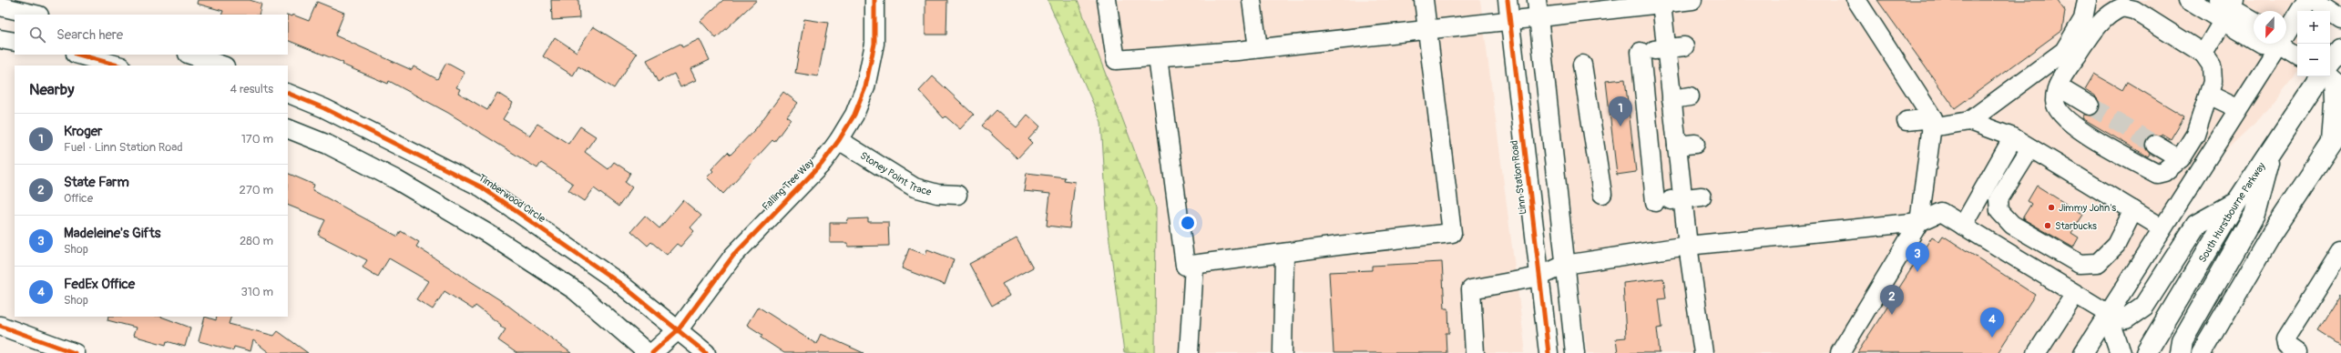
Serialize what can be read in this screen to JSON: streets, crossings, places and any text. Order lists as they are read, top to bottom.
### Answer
{
  "streets": {
    "main road": ["South Hurstbourne Parkway"],
    "street": [
      "Stoney Point Trace",
      "Linn Station Road",
      "Falling Tree Way",
      "Timberwood Circle"
    ]
  },
  "crossings": [
    ["Stoney Point Trace", "Falling Tree Way"],
    ["Falling Tree Way", "Timberwood Circle"]
  ],
  "places": ["Jimmy John's", "Starbucks"],
  "north": "bottom",
  "page": {
    "map_buttons": ["+", "−"],
    "search": "Search here",
    "heading": ["Nearby", "4 results"],
    "pins": [
      "1",
      "3",
      "2",
      "4"
    ],
    "list": [
      {
        "mark": "1",
        "name": "Kroger",
        "note": "Fuel · Linn Station Road",
        "value": "170 m"
      },
      {
        "mark": "2",
        "name": "State Farm",
        "note": "Office",
        "value": "270 m"
      },
      {
        "mark": "3",
        "name": "Madeleine's Gifts",
        "note": "Shop",
        "value": "280 m"
      },
      {
        "mark": "4",
        "name": "FedEx Office",
        "note": "Shop",
        "value": "310 m"
      }
    ]
  }
}
